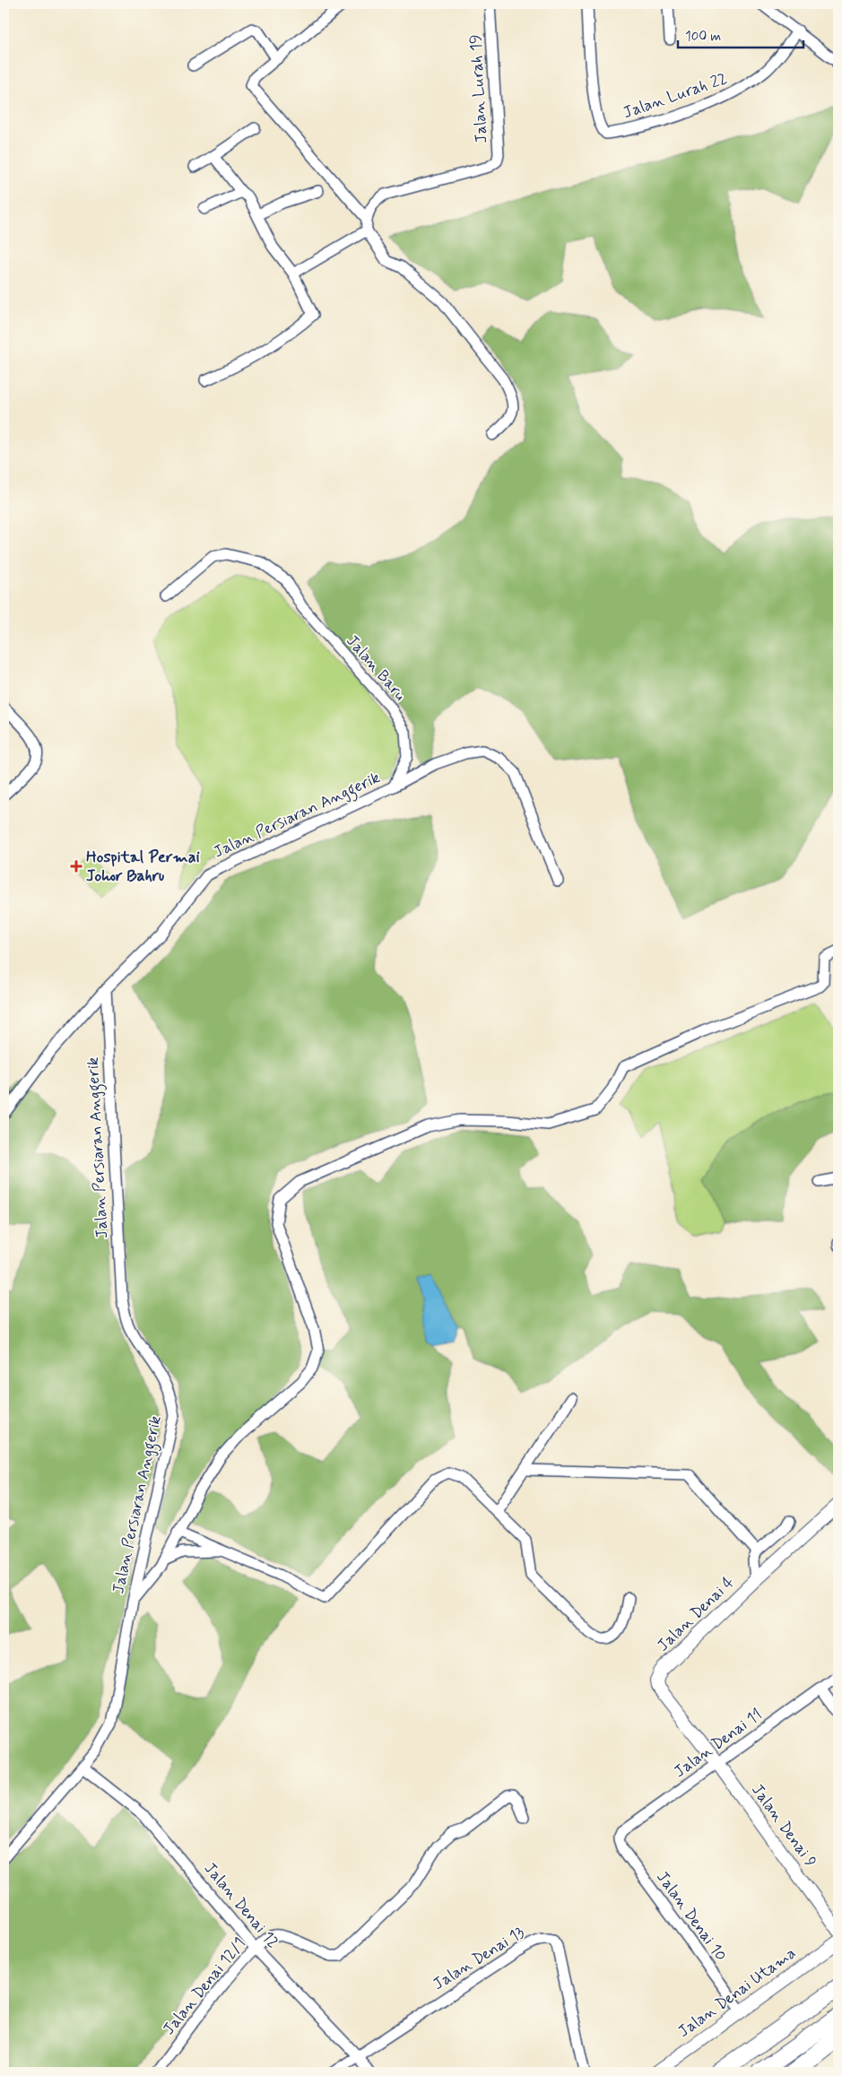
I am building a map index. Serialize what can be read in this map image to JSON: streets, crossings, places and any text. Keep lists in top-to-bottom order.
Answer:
{
  "streets": {
    "street": [
      "Jalan Lurah 19",
      "Jalan Lurah 22",
      "Jalan Baru",
      "Jalan Persiaran Anggerik",
      "Jalan Denai 4",
      "Jalan Denai 11",
      "Jalan Denai 9",
      "Jalan Denai 12",
      "Jalan Denai 10",
      "Jalan Denai 13",
      "Jalan Denai 12/1",
      "Jalan Denai Utama"
    ]
  },
  "crossings": [
    ["Jalan Baru", "Jalan Persiaran Anggerik"],
    ["Jalan Persiaran Anggerik", "Jalan Denai 12"],
    ["Jalan Denai 4", "Jalan Denai 11"],
    ["Jalan Denai 4", "Jalan Denai 9"],
    ["Jalan Denai 11", "Jalan Denai 9"],
    ["Jalan Denai 11", "Jalan Denai 10"],
    ["Jalan Denai 12", "Jalan Denai 13"],
    ["Jalan Denai 12", "Jalan Denai 12/1"],
    ["Jalan Denai 10", "Jalan Denai Utama"]
  ],
  "places": {
    "health": ["Hospital Permai Johor Bahru"]
  },
  "scale_bar": "100 m"
}
